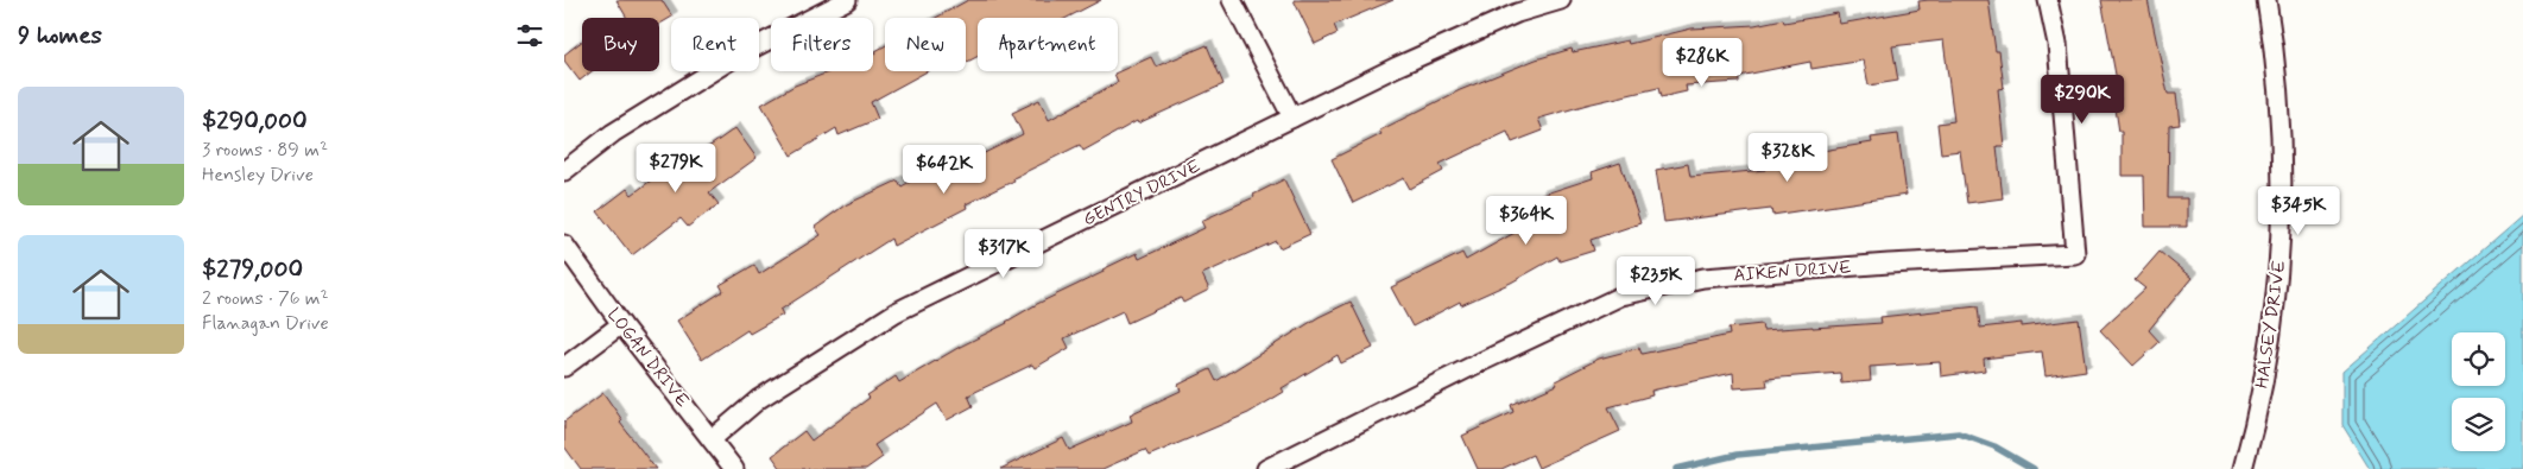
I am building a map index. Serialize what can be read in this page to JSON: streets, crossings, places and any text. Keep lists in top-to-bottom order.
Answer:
{
  "streets": {
    "street": [
      "GENTRY DRIVE",
      "AIKEN DRIVE",
      "HALSEY DRIVE",
      "LOGAN DRIVE"
    ]
  },
  "crossings": [
    ["GENTRY DRIVE", "LOGAN DRIVE"]
  ],
  "page": {
    "heading": "9 homes",
    "chip": [
      "Buy",
      "Rent",
      "Filters",
      "New",
      "Apartment"
    ],
    "price": [
      "$286K",
      "$290K",
      "$328K",
      "$279K",
      "$642K",
      "$345K",
      "$364K",
      "$317K",
      "$235K"
    ],
    "list": [
      {
        "name": "$290,000",
        "note": "3 rooms · 89 m² · Hensley Drive"
      },
      {
        "name": "$279,000",
        "note": "2 rooms · 76 m² · Flanagan Drive"
      }
    ]
  }
}
